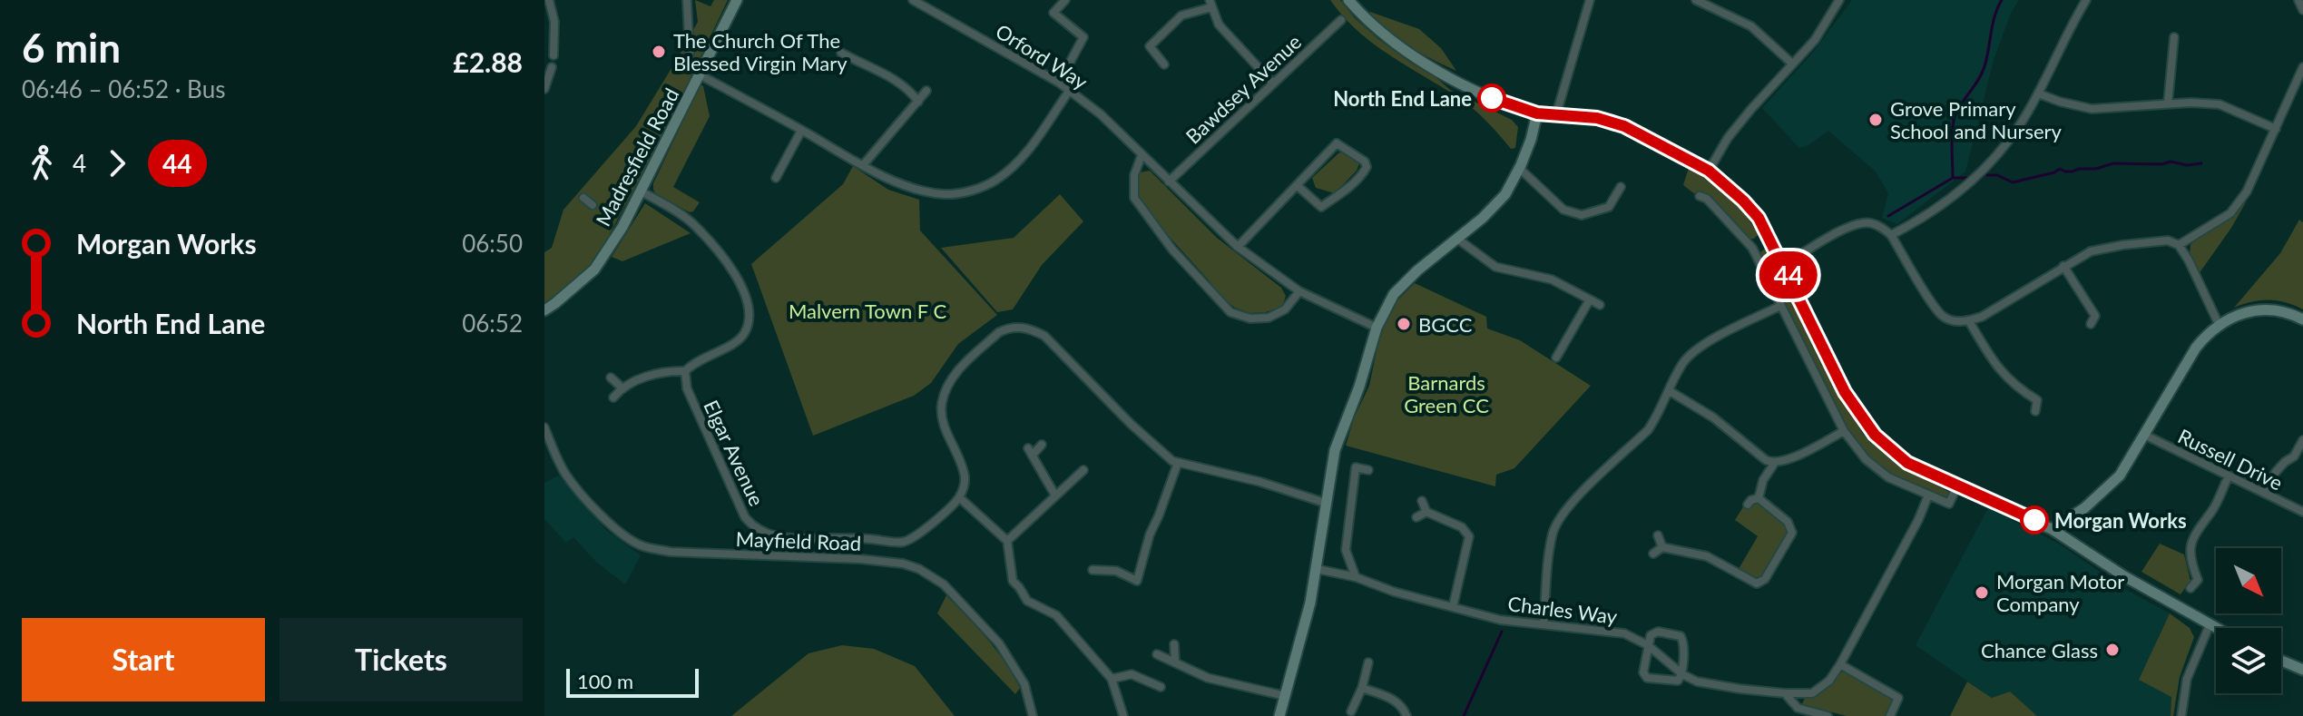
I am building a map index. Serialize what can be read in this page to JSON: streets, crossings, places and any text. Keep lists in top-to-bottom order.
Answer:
{
  "streets": {
    "street": [
      "Orford Way",
      "Bawdsey Avenue",
      "Madresfield Road",
      "Elgar Avenue",
      "Russell Drive",
      "Mayfield Road",
      "Charles Way"
    ]
  },
  "crossings": [
    ["Orford Way", "Bawdsey Avenue"]
  ],
  "parks": ["Malvern Town F C", "Barnards Green CC"],
  "places": [
    "The Church Of The Blessed Virgin Mary",
    "North End Lane",
    "Grove Primary School and Nursery",
    "BGCC",
    "Morgan Works",
    "Morgan Motor Company",
    "Chance Glass"
  ],
  "lines": ["bus line 44"],
  "scale_bar": "100 m",
  "north": "bottom right",
  "page": {
    "heading": ["6 min", "06:46 – 06:52 · Bus", "£2.88"],
    "on_map": "44",
    "legs": ["4", "44"],
    "list": [
      {
        "name": "Morgan Works",
        "value": "06:50"
      },
      {
        "name": "North End Lane",
        "value": "06:52"
      }
    ],
    "buttons": ["Start", "Tickets"],
    "scale": "100 m"
  }
}
